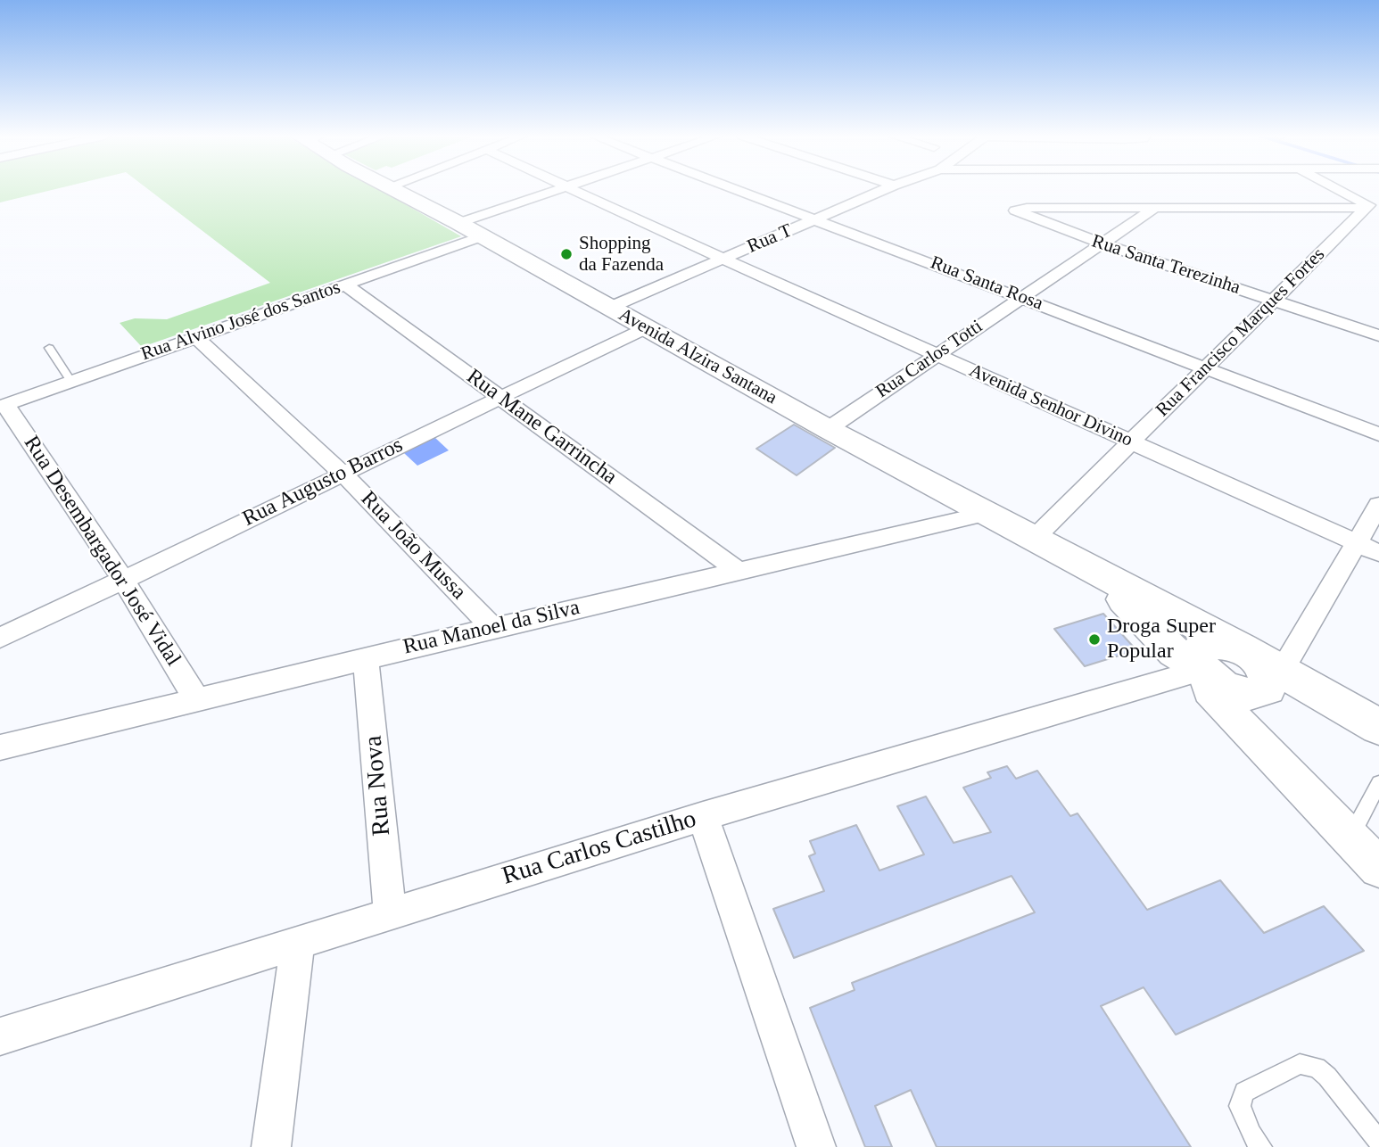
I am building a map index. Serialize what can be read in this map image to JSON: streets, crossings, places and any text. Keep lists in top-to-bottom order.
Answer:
{
  "streets": {
    "main road": ["Avenida Alzira Santana"],
    "street": [
      "Rua T",
      "Rua Santa Terezinha",
      "Rua Santa Rosa",
      "Rua Alvino José dos Santos",
      "Rua Francisco Marques Fortes",
      "Rua Carlos Totti",
      "Avenida Senhor Divino",
      "Rua Mane Garrincha",
      "Rua Augusto Barros",
      "Rua João Mussa",
      "Rua Desembargador José Vidal",
      "Rua Manoel da Silva",
      "Rua Nova",
      "Rua Carlos Castilho"
    ]
  },
  "crossings": [
    ["Rua T", "Rua Santa Rosa"],
    ["Rua T", "Avenida Alzira Santana"],
    ["Rua T", "Avenida Senhor Divino"],
    ["Rua Santa Terezinha", "Rua Francisco Marques Fortes"],
    ["Rua Santa Terezinha", "Rua Carlos Totti"],
    ["Rua Santa Rosa", "Rua Francisco Marques Fortes"],
    ["Rua Santa Rosa", "Rua Carlos Totti"],
    ["Rua Alvino José dos Santos", "Avenida Alzira Santana"],
    ["Rua Alvino José dos Santos", "Rua Mane Garrincha"],
    ["Rua Alvino José dos Santos", "Rua João Mussa"],
    ["Rua Alvino José dos Santos", "Rua Desembargador José Vidal"],
    ["Rua Francisco Marques Fortes", "Avenida Alzira Santana"],
    ["Rua Francisco Marques Fortes", "Avenida Senhor Divino"],
    ["Avenida Alzira Santana", "Rua Carlos Totti"],
    ["Avenida Alzira Santana", "Rua Augusto Barros"],
    ["Avenida Alzira Santana", "Rua Manoel da Silva"],
    ["Avenida Alzira Santana", "Rua Carlos Castilho"],
    ["Rua Carlos Totti", "Avenida Senhor Divino"],
    ["Rua Mane Garrincha", "Rua Augusto Barros"],
    ["Rua Mane Garrincha", "Rua Manoel da Silva"],
    ["Rua Augusto Barros", "Rua João Mussa"],
    ["Rua Augusto Barros", "Rua Desembargador José Vidal"],
    ["Rua João Mussa", "Rua Manoel da Silva"],
    ["Rua Desembargador José Vidal", "Rua Manoel da Silva"],
    ["Rua Manoel da Silva", "Rua Nova"],
    ["Rua Nova", "Rua Carlos Castilho"]
  ],
  "places": ["Shopping da Fazenda", "Droga Super Popular"]
}
